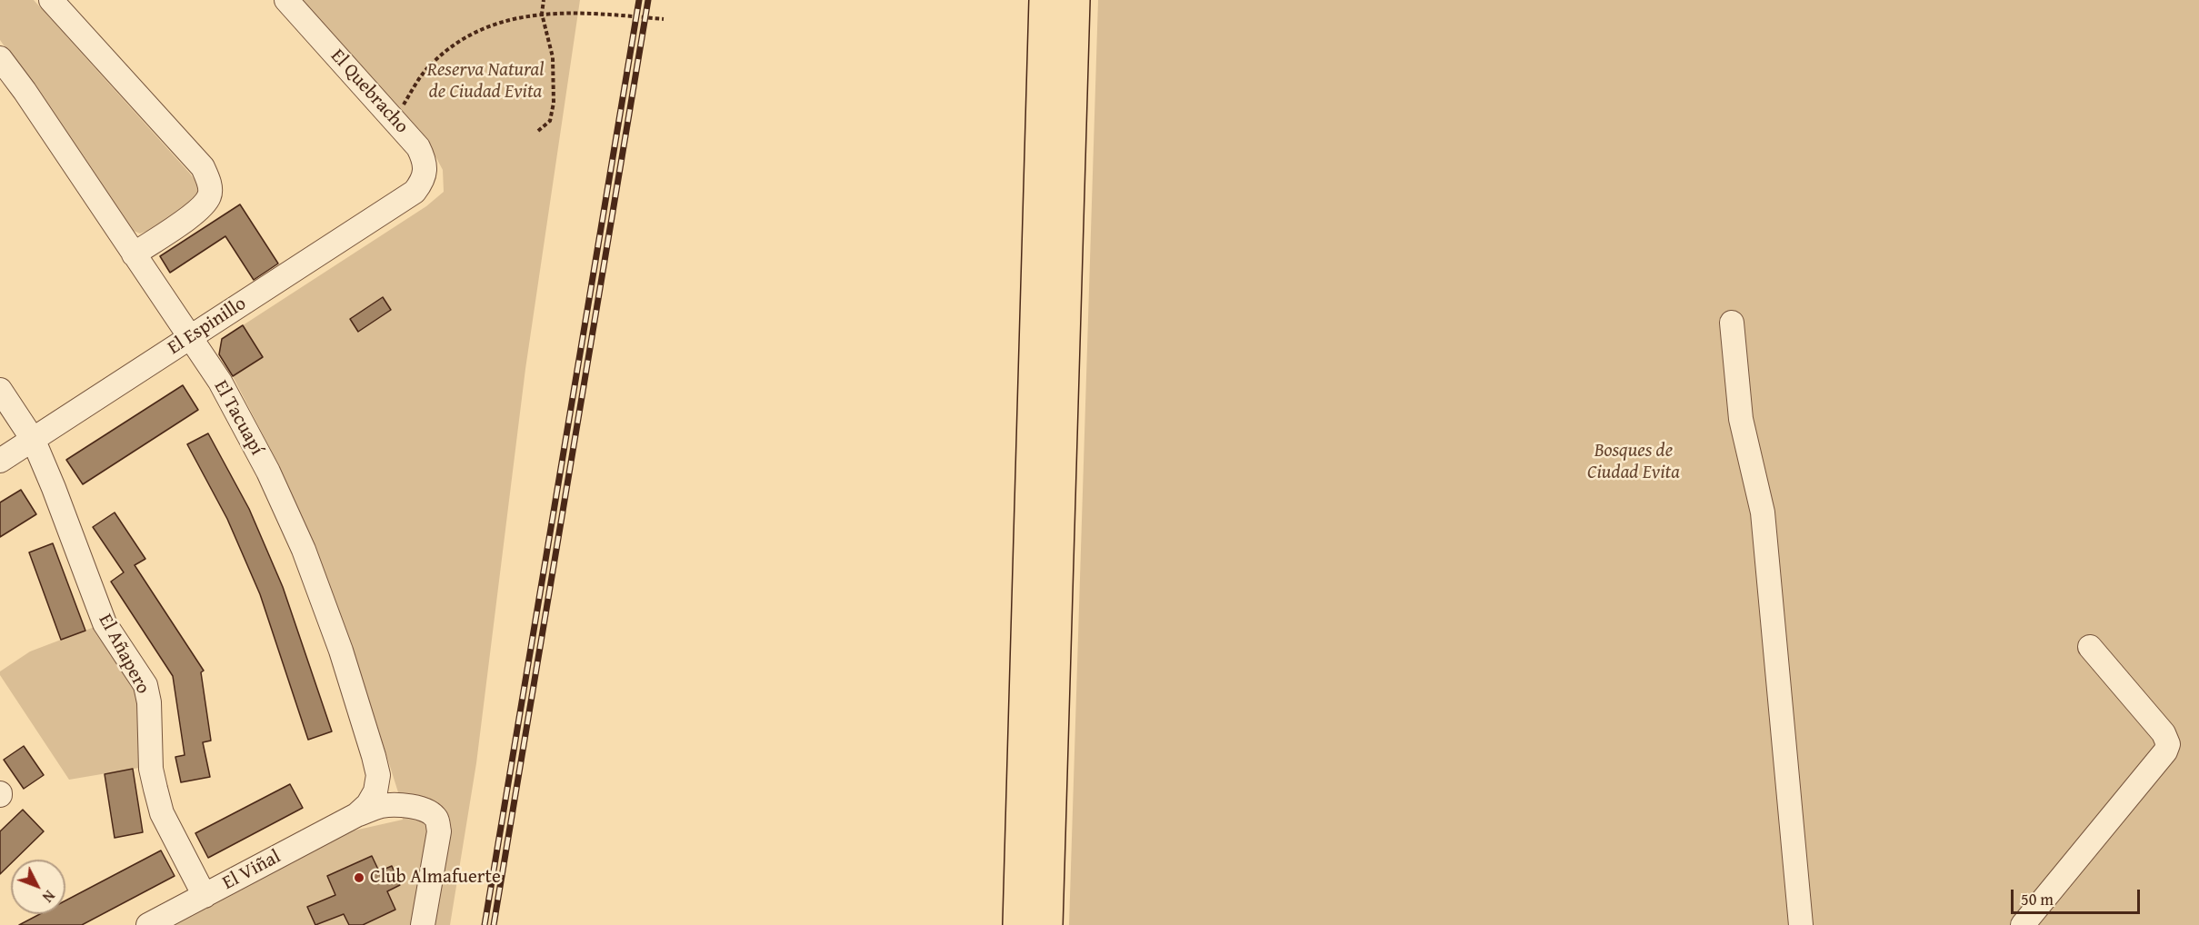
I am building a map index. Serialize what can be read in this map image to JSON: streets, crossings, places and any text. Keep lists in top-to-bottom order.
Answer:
{
  "streets": {
    "street": [
      "El Quebracho",
      "El Espinillo",
      "El Tacuapí",
      "El Añapero",
      "El Viñal"
    ]
  },
  "crossings": [
    ["El Quebracho", "El Espinillo"],
    ["El Espinillo", "El Tacuapí"],
    ["El Espinillo", "El Añapero"],
    ["El Tacuapí", "El Viñal"],
    ["El Añapero", "El Viñal"]
  ],
  "parks": ["Reserva Natural de Ciudad Evita", "Bosques de Ciudad Evita"],
  "places": ["Club Almafuerte"],
  "scale_bar": "50 m",
  "north": "bottom right"
}
